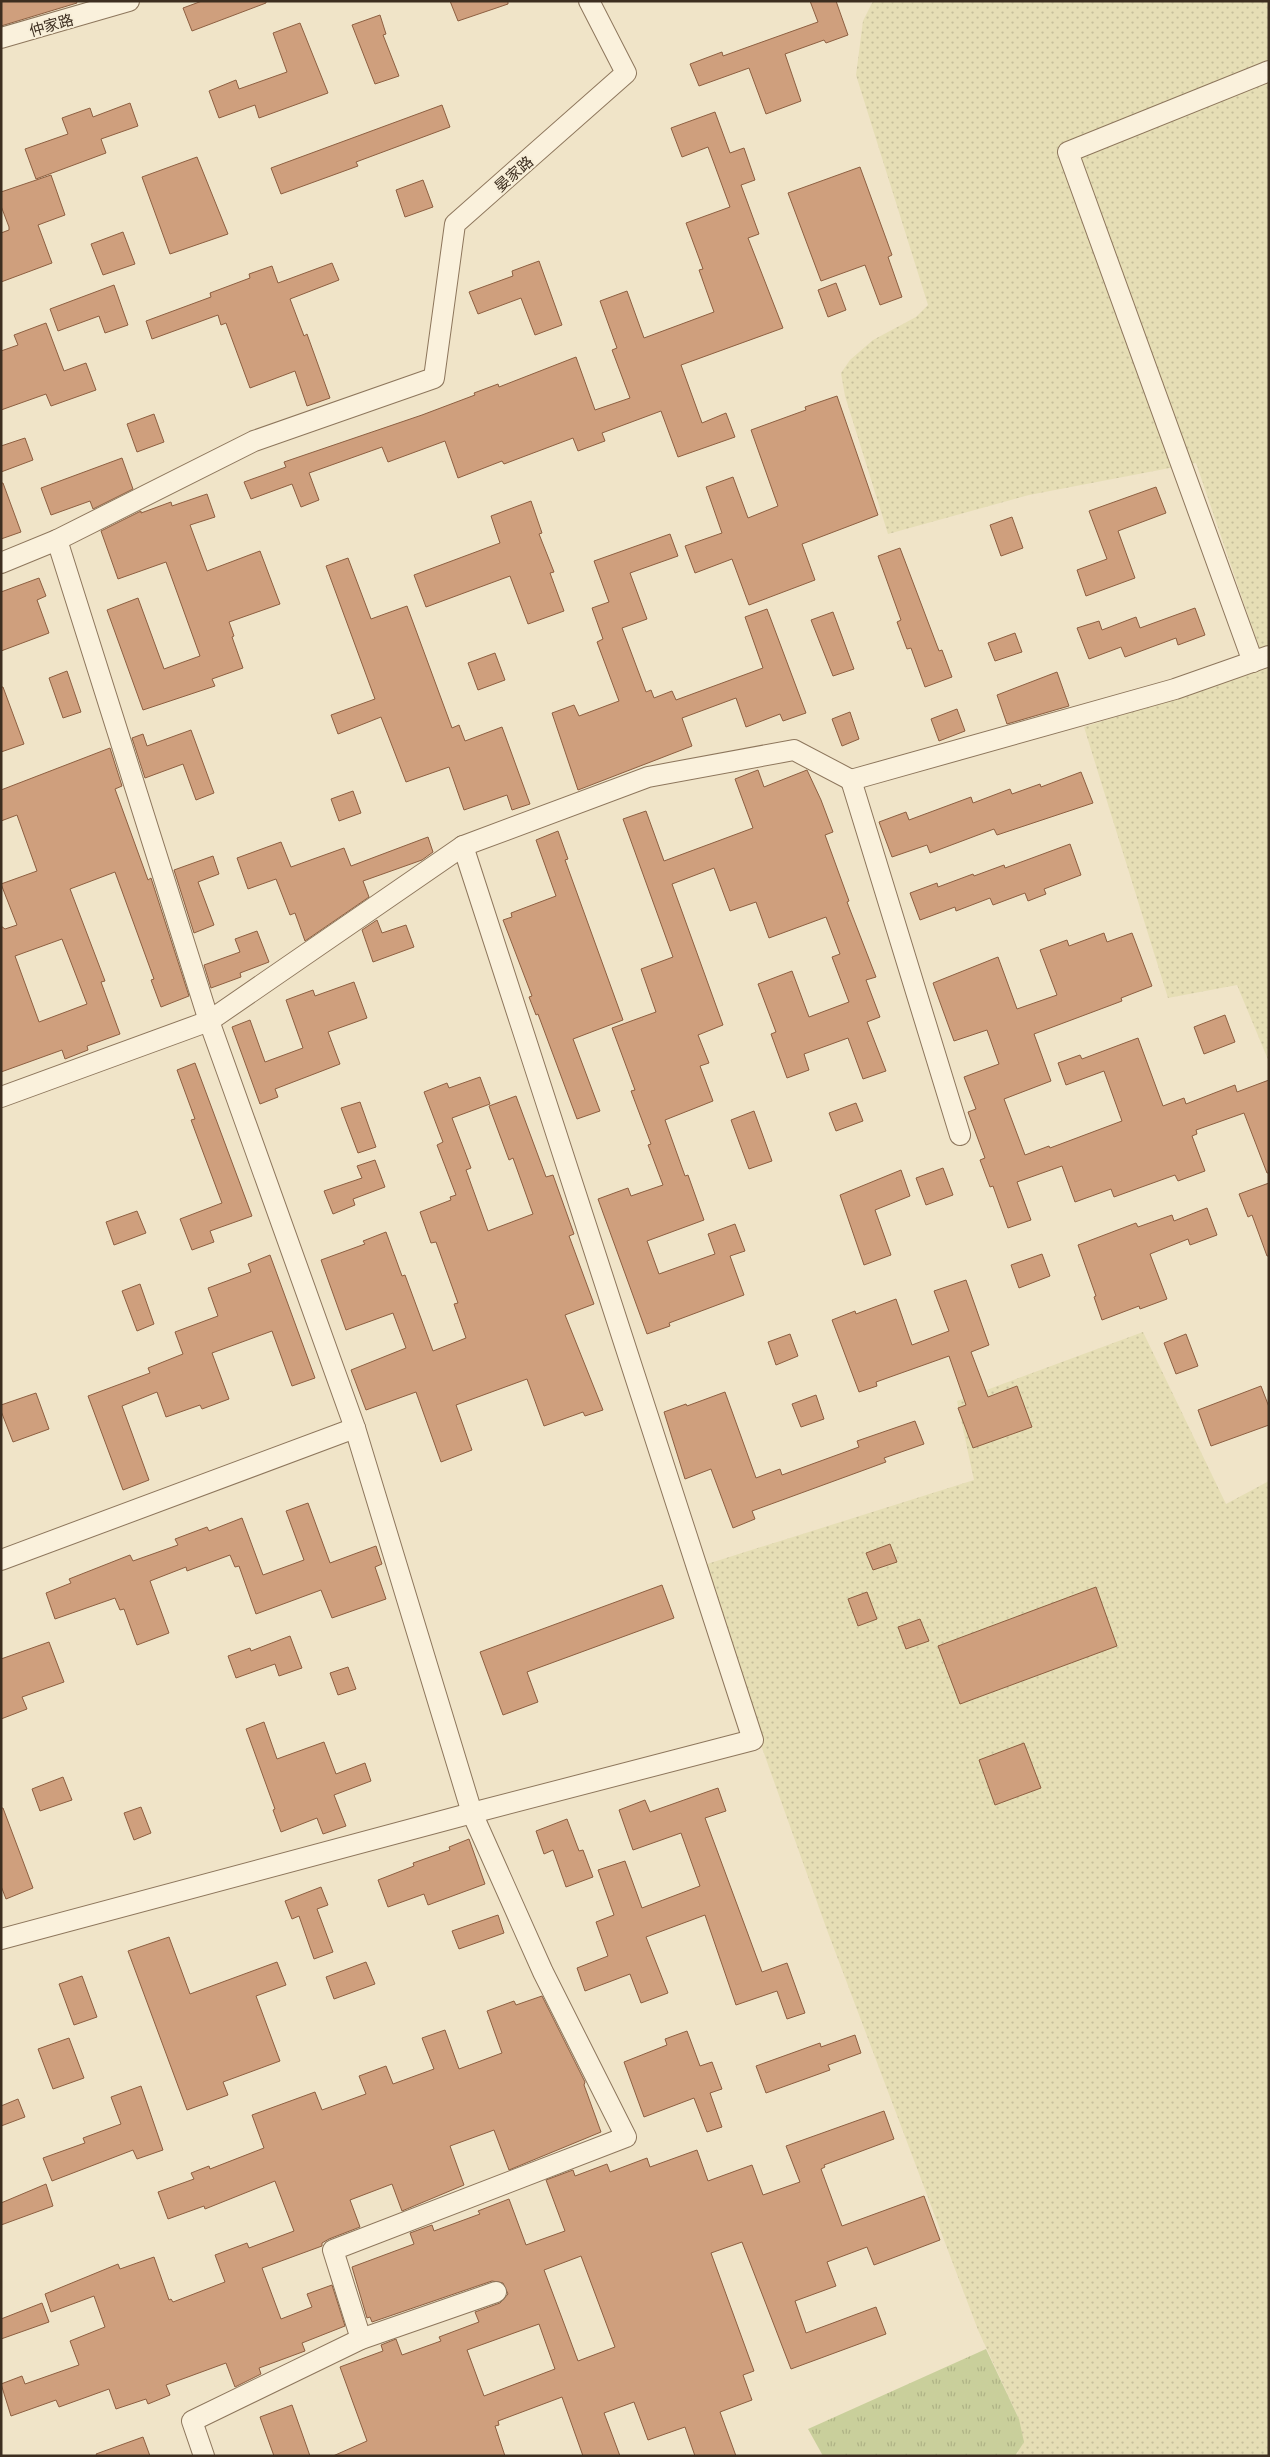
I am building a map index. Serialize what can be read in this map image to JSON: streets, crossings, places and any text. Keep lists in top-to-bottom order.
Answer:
{
  "streets": {
    "street": ["仲家路", "晏家路"]
  }
}
